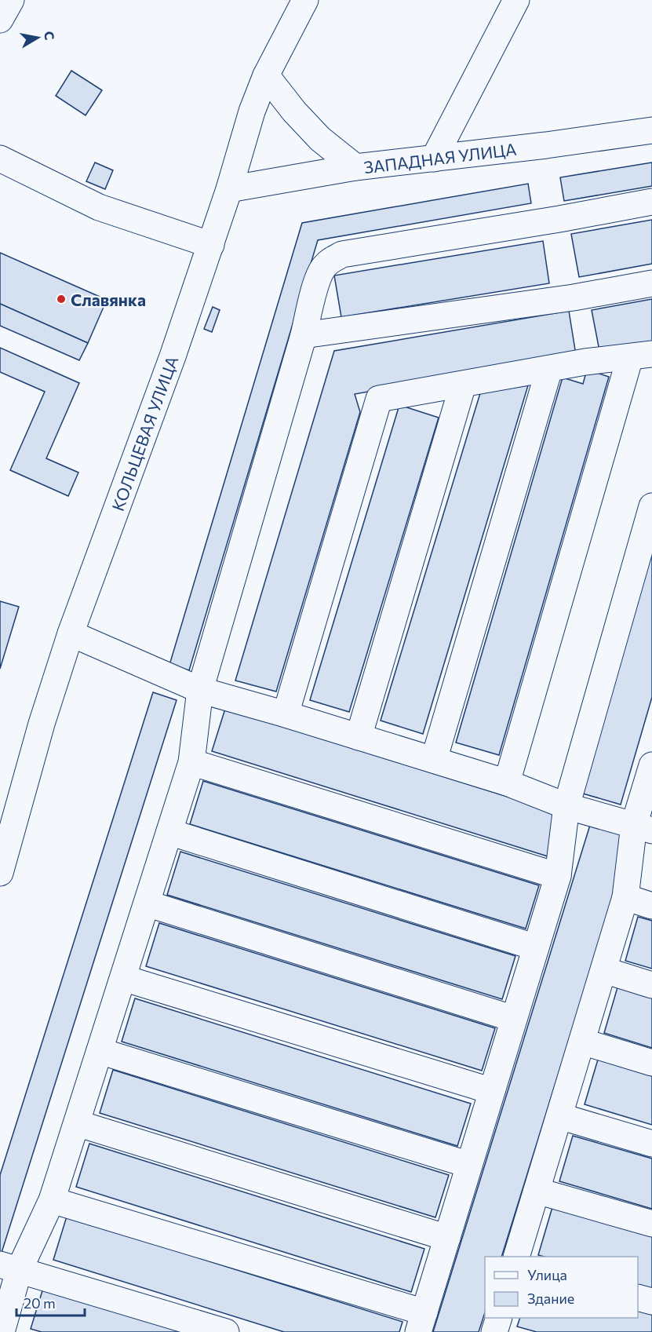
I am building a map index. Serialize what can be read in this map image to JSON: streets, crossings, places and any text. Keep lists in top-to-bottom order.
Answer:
{
  "streets": {
    "street": ["ЗАПАДНАЯ УЛИЦА", "КОЛЬЦЕВАЯ УЛИЦА"]
  },
  "crossings": [
    ["ЗАПАДНАЯ УЛИЦА", "КОЛЬЦЕВАЯ УЛИЦА"]
  ],
  "places": ["Славянка"],
  "legend": ["Улица", "Здание"],
  "scale_bar": "20 m",
  "north": "right"
}
